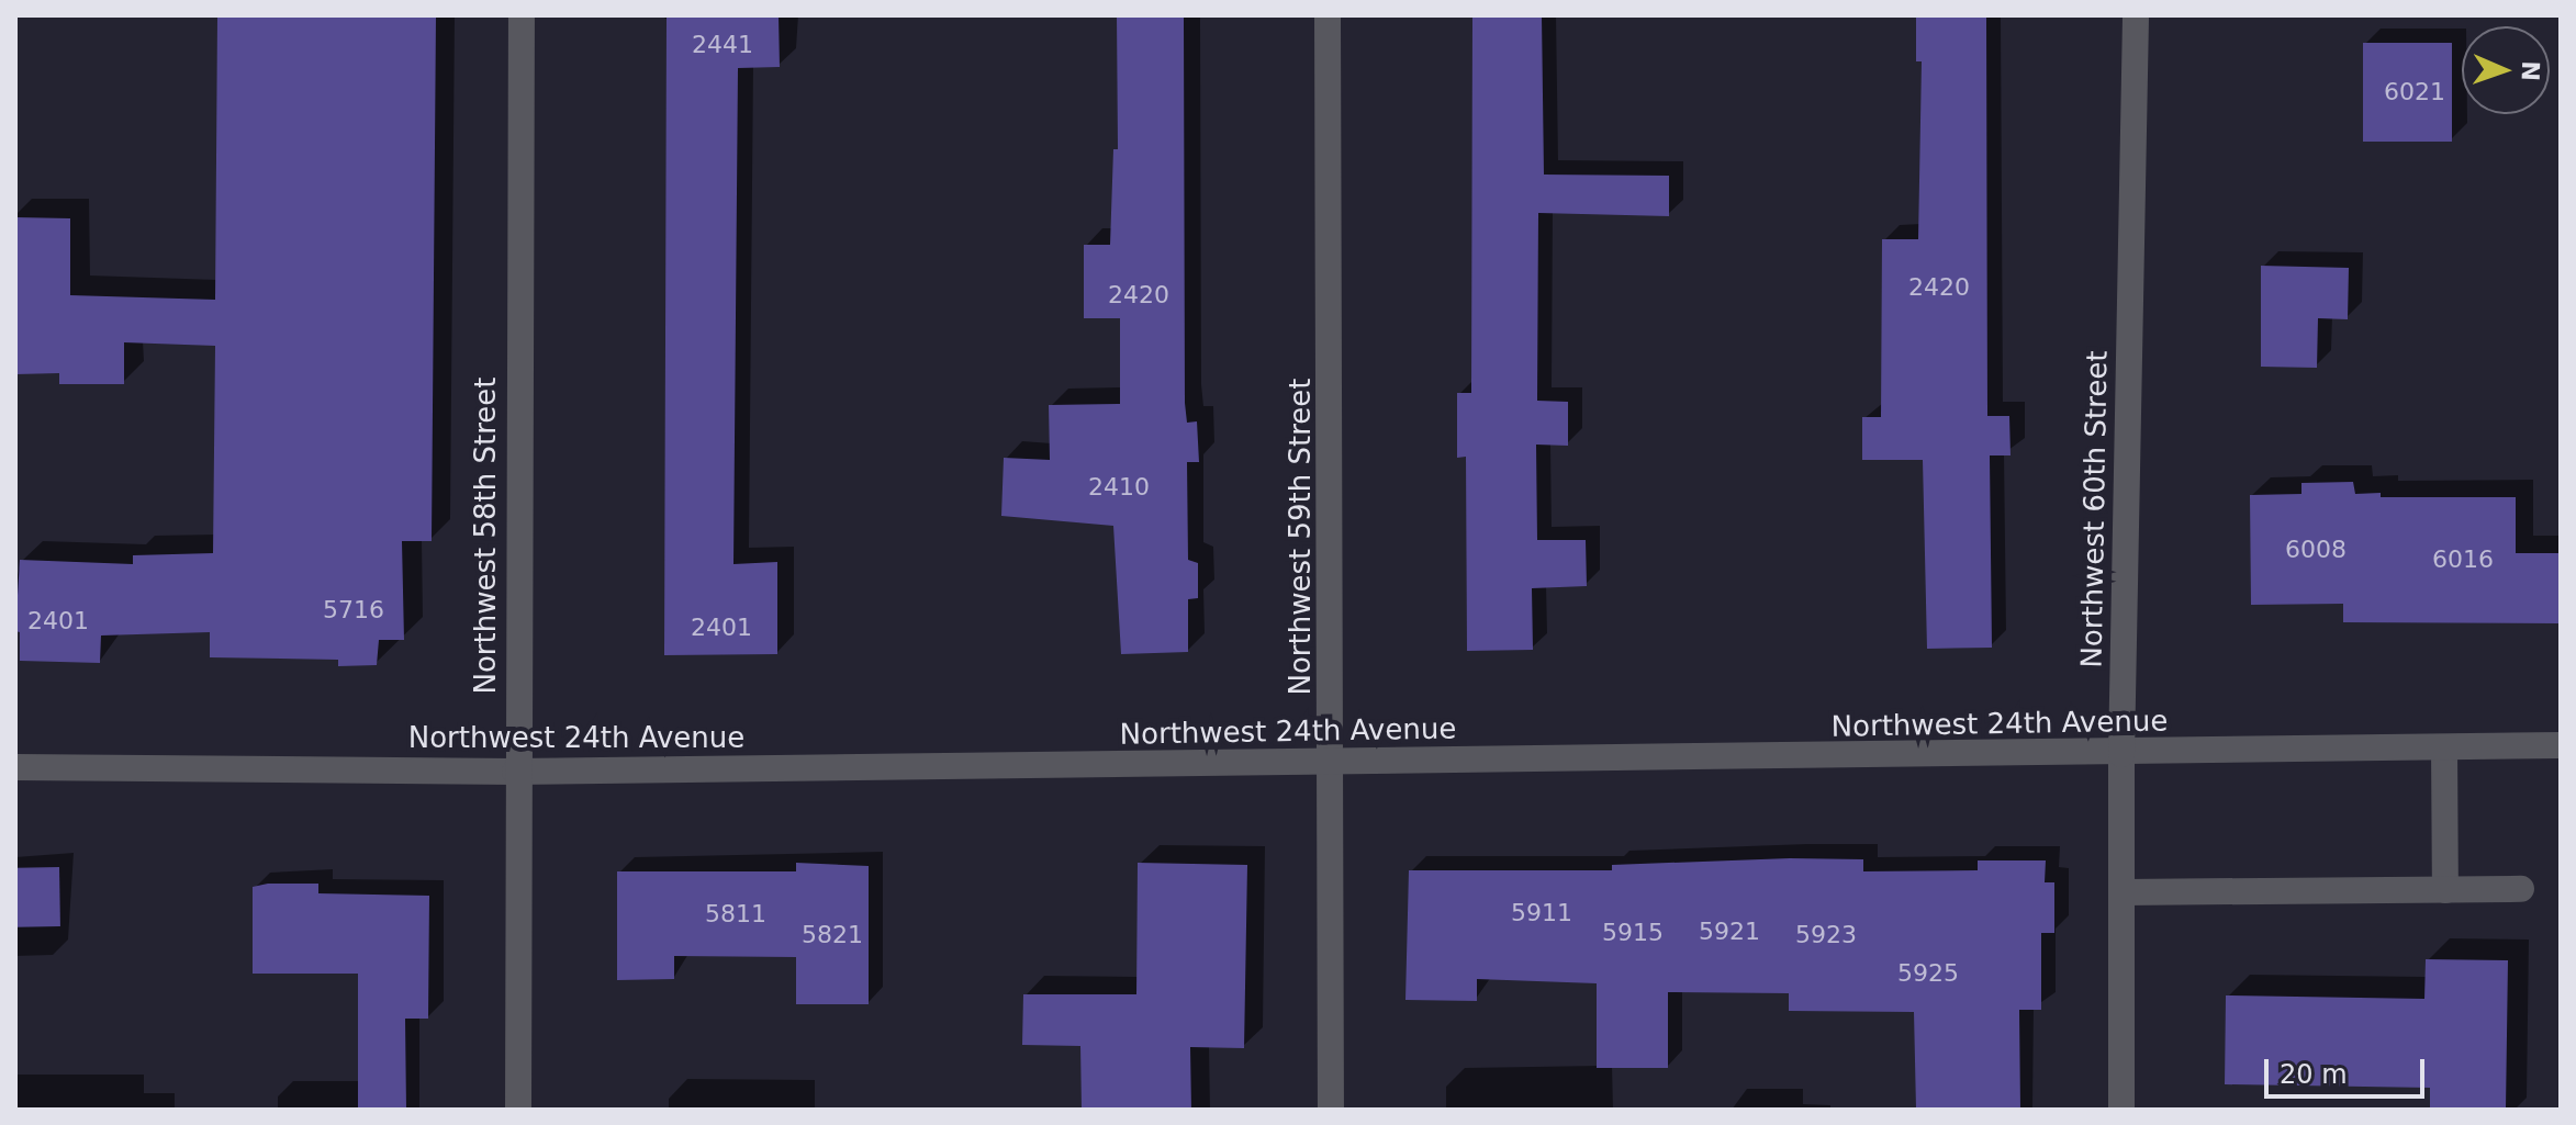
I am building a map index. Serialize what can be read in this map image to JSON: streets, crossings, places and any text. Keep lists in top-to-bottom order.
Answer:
{
  "streets": {
    "street": [
      "Northwest 60th Street",
      "Northwest 58th Street",
      "Northwest 59th Street",
      "Northwest 24th Avenue"
    ]
  },
  "crossings": [
    ["Northwest 60th Street", "Northwest 24th Avenue"],
    ["Northwest 58th Street", "Northwest 24th Avenue"],
    ["Northwest 59th Street", "Northwest 24th Avenue"]
  ],
  "house_numbers": [
    "2441",
    "6021",
    "2420",
    "2420",
    "2410",
    "6008",
    "6016",
    "5716",
    "2401",
    "2401",
    "5911",
    "5811",
    "5921",
    "5915",
    "5821",
    "5923",
    "5925"
  ],
  "scale_bar": "20 m",
  "north": "right"
}
